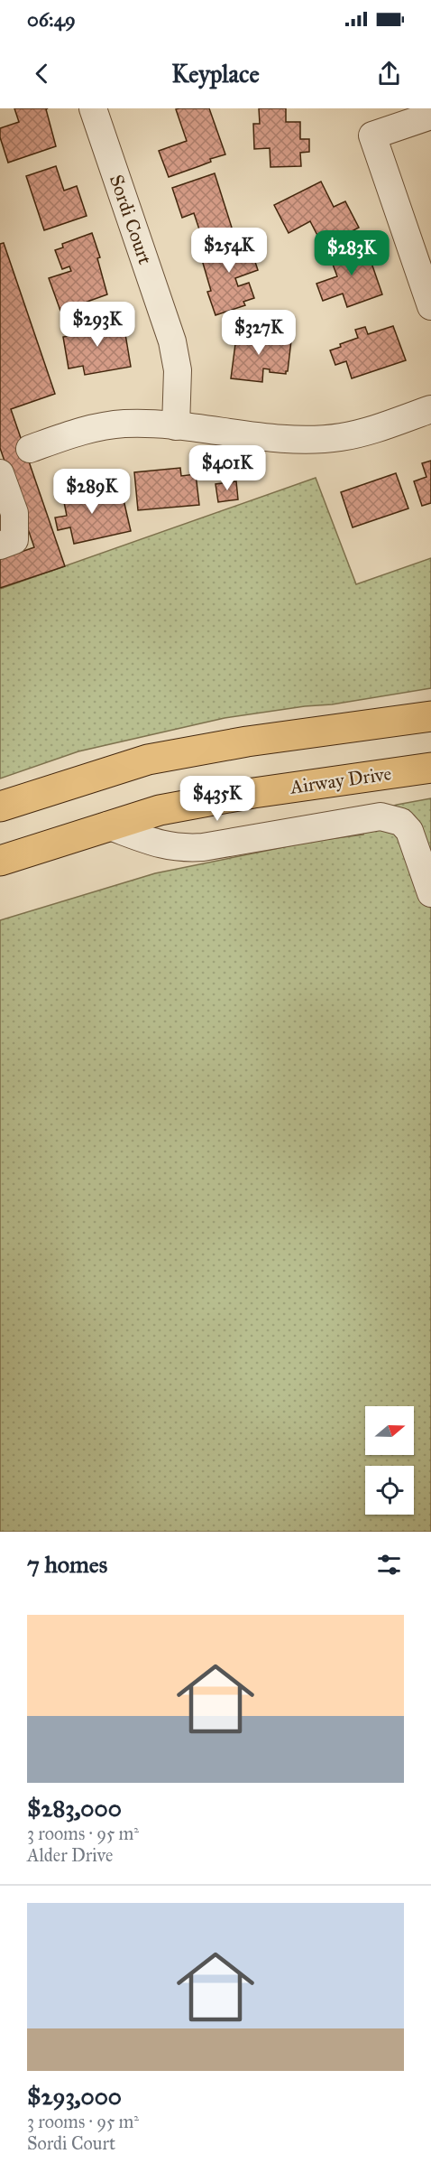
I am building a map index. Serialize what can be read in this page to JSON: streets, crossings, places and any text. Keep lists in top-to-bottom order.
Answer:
{
  "streets": {
    "main road": ["Airway Drive"],
    "street": ["Sordi Court"]
  },
  "north": "right",
  "page": {
    "status": "06:49",
    "header": "Keyplace",
    "price": [
      "$254K",
      "$283K",
      "$293K",
      "$327K",
      "$401K",
      "$289K",
      "$435K"
    ],
    "heading": "7 homes",
    "list": [
      {
        "name": "$283,000",
        "note": "3 rooms · 95 m² · Alder Drive"
      },
      {
        "name": "$293,000",
        "note": "3 rooms · 95 m² · Sordi Court"
      }
    ]
  }
}
